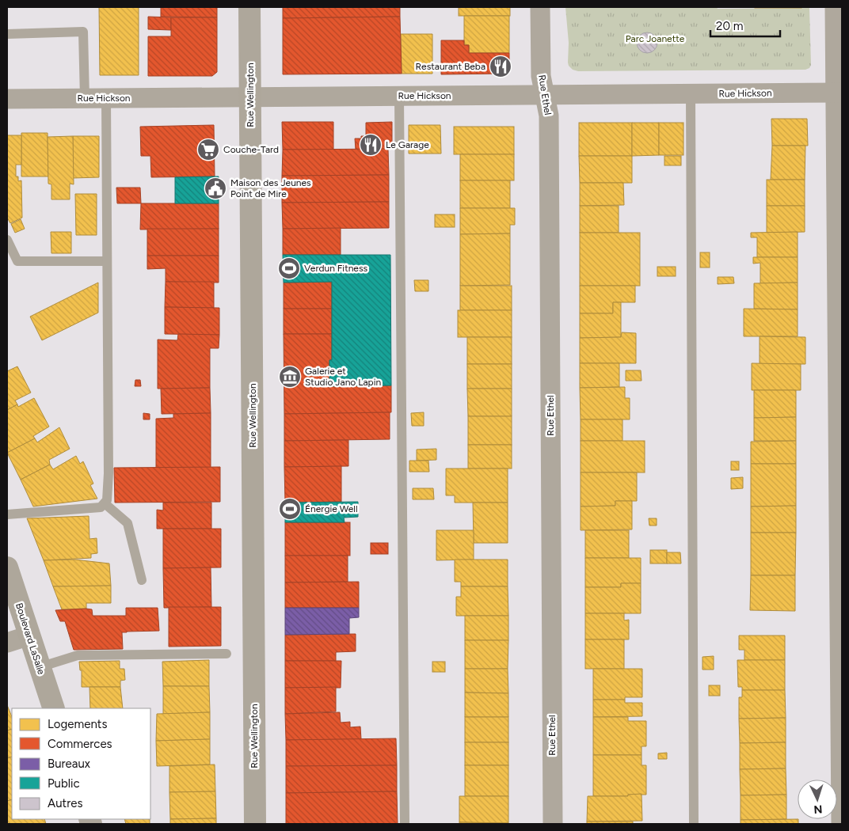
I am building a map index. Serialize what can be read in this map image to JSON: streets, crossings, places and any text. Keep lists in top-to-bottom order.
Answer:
{
  "streets": {
    "main road": ["Rue Wellington", "Boulevard LaSalle"],
    "street": ["Rue Hickson", "Rue Ethel"]
  },
  "crossings": [
    ["Rue Hickson", "Rue Wellington"],
    ["Rue Hickson", "Rue Ethel"]
  ],
  "parks": ["Parc Joanette"],
  "places": {
    "restaurant": ["Restaurant Beba", "Le Garage"],
    "supermarket": ["Couche-Tard"],
    "public building": ["Maison des Jeunes Point de Mire"],
    "sports": ["Verdun Fitness", "Énergie Well"],
    "museum": ["Galerie et Studio Jano Lapin"]
  },
  "legend": [
    "Logements",
    "Commerces",
    "Bureaux",
    "Public",
    "Autres"
  ],
  "scale_bar": "20 m",
  "north": "bottom"
}
